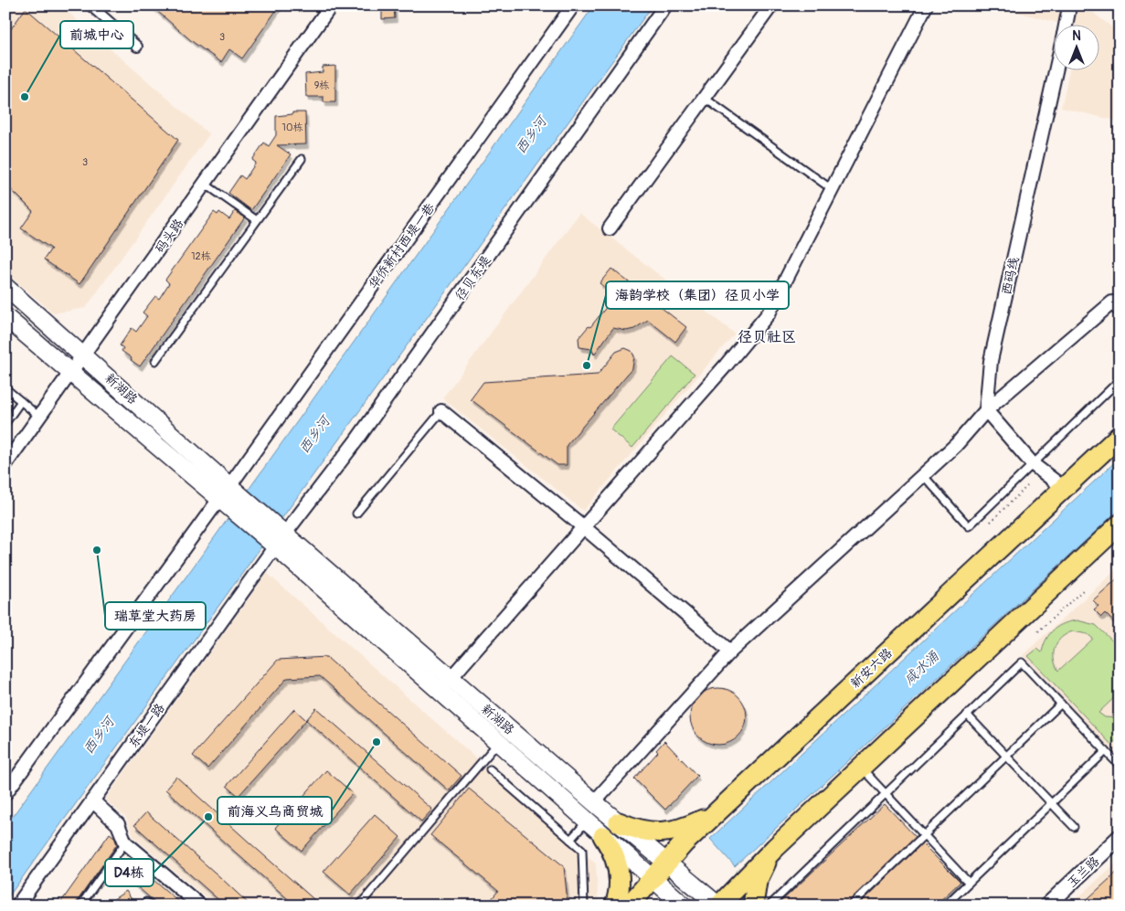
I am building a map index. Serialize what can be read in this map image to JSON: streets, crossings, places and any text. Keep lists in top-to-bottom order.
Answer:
{
  "streets": {
    "main road": ["新湖路", "新安六路"],
    "street": [
      "码头路",
      "华侨新村西堤一巷",
      "西码线",
      "径贝东堤",
      "东堤一路",
      "玉兰路"
    ]
  },
  "crossings": [
    ["码头路", "新湖路"],
    ["华侨新村西堤一巷", "新湖路"],
    ["径贝东堤", "新湖路"],
    ["径贝东堤", "东堤一路"],
    ["新湖路", "新安六路"],
    ["新湖路", "东堤一路"]
  ],
  "districts": ["径贝社区"],
  "water": ["西乡河", "咸水涌"],
  "places": [
    "前城中心",
    "海韵学校（集团）径贝小学",
    "瑞草堂大药房",
    "前海义乌商贸城",
    "D4栋"
  ],
  "house_numbers": [
    "3",
    "9栋",
    "10栋",
    "3",
    "12栋"
  ],
  "north": "top"
}
